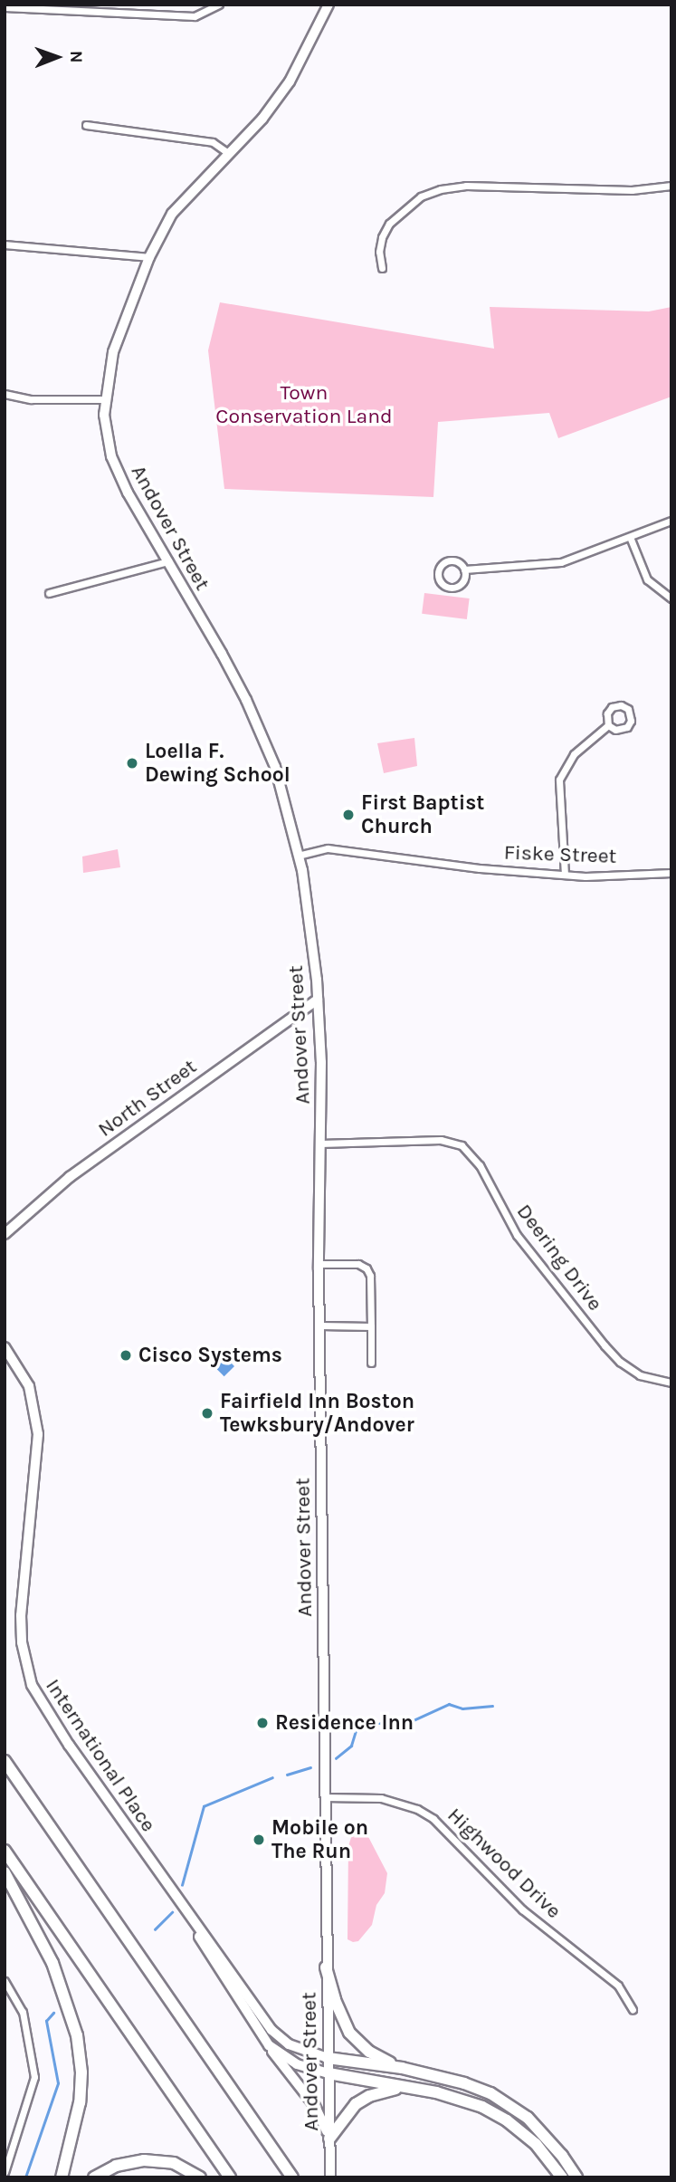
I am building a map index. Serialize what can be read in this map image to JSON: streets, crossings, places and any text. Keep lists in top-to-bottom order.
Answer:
{
  "streets": {
    "main road": ["Andover Street", "North Street", "International Place"],
    "street": ["Fiske Street", "Deering Drive", "Highwood Drive"]
  },
  "crossings": [
    ["Andover Street", "Fiske Street"],
    ["Andover Street", "North Street"],
    ["Andover Street", "Deering Drive"],
    ["Andover Street", "International Place"],
    ["Andover Street", "Highwood Drive"]
  ],
  "parks": ["Town Conservation Land"],
  "places": [
    "Loella F. Dewing School",
    "First Baptist Church",
    "Cisco Systems",
    "Fairfield Inn Boston Tewksbury/Andover",
    "Residence Inn",
    "Mobile on The Run"
  ],
  "north": "right"
}
